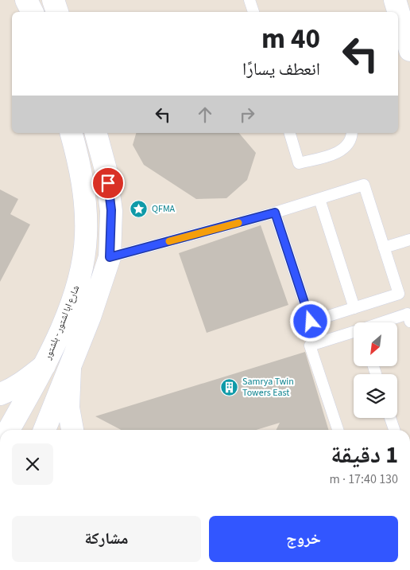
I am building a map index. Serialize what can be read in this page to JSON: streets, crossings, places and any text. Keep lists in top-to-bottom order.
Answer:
{
  "streets": {
    "street": ["شارع ابا لشتور - بلشتور"]
  },
  "places": {
    "place": ["QFMA"],
    "building": ["Samrya Twin Towers East"]
  },
  "north": "bottom left",
  "page": {
    "turn": ["40 m", "انعطف يسارًا"],
    "heading": ["1 دقيقة", "130 m · 17:40"],
    "buttons": ["خروج", "مشاركة"]
  }
}
